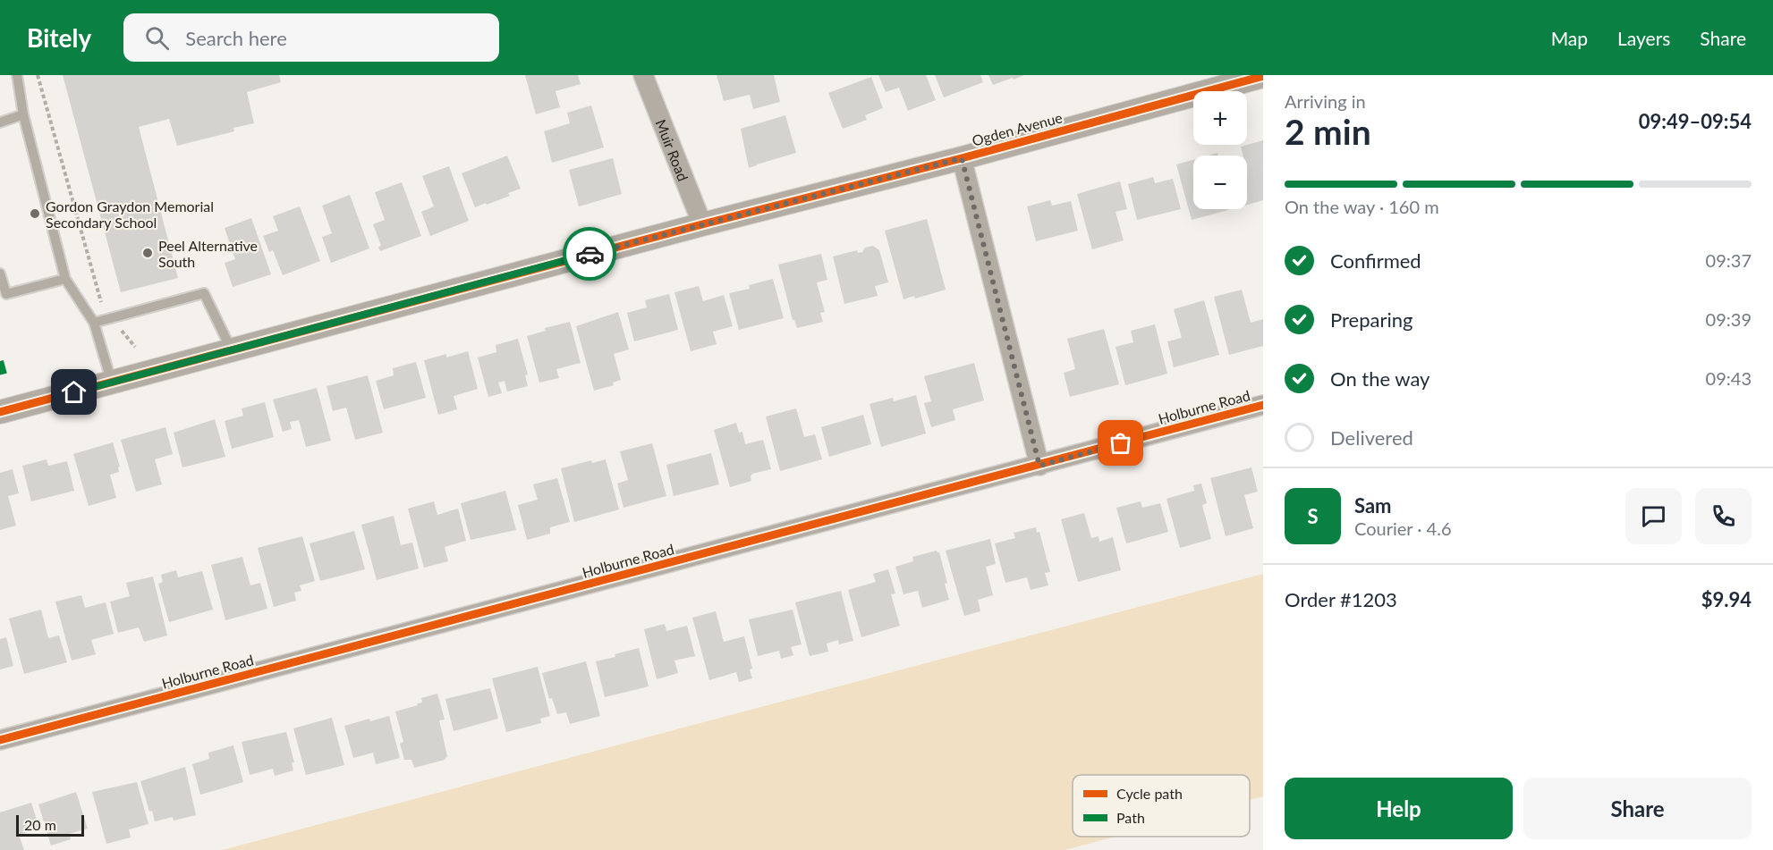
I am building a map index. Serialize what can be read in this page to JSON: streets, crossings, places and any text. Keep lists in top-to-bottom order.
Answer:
{
  "streets": {
    "street": ["Ogden Avenue", "Muir Road", "Holburne Road"]
  },
  "crossings": [
    ["Ogden Avenue", "Muir Road"]
  ],
  "places": ["Gordon Graydon Memorial Secondary School", "Peel Alternative South"],
  "legend": ["Cycle path", "Path"],
  "scale_bar": "20 m",
  "page": {
    "header": "Bitely",
    "search": "Search here",
    "nav": ["Map", "Layers", "Share"],
    "heading": ["2 min", "Arriving in", "09:49–09:54"],
    "panel": [
      "Sam",
      "Courier · 4.6",
      "Order #1203",
      "$9.94"
    ],
    "map_buttons": ["+", "−"],
    "bar": "On the way · 160 m",
    "list": [
      ["Confirmed", "09:37"],
      ["Preparing", "09:39"],
      ["On the way", "09:43"],
      "Delivered"
    ],
    "round": "S",
    "buttons": ["Help", "Share"],
    "scale": "20 m"
  }
}
